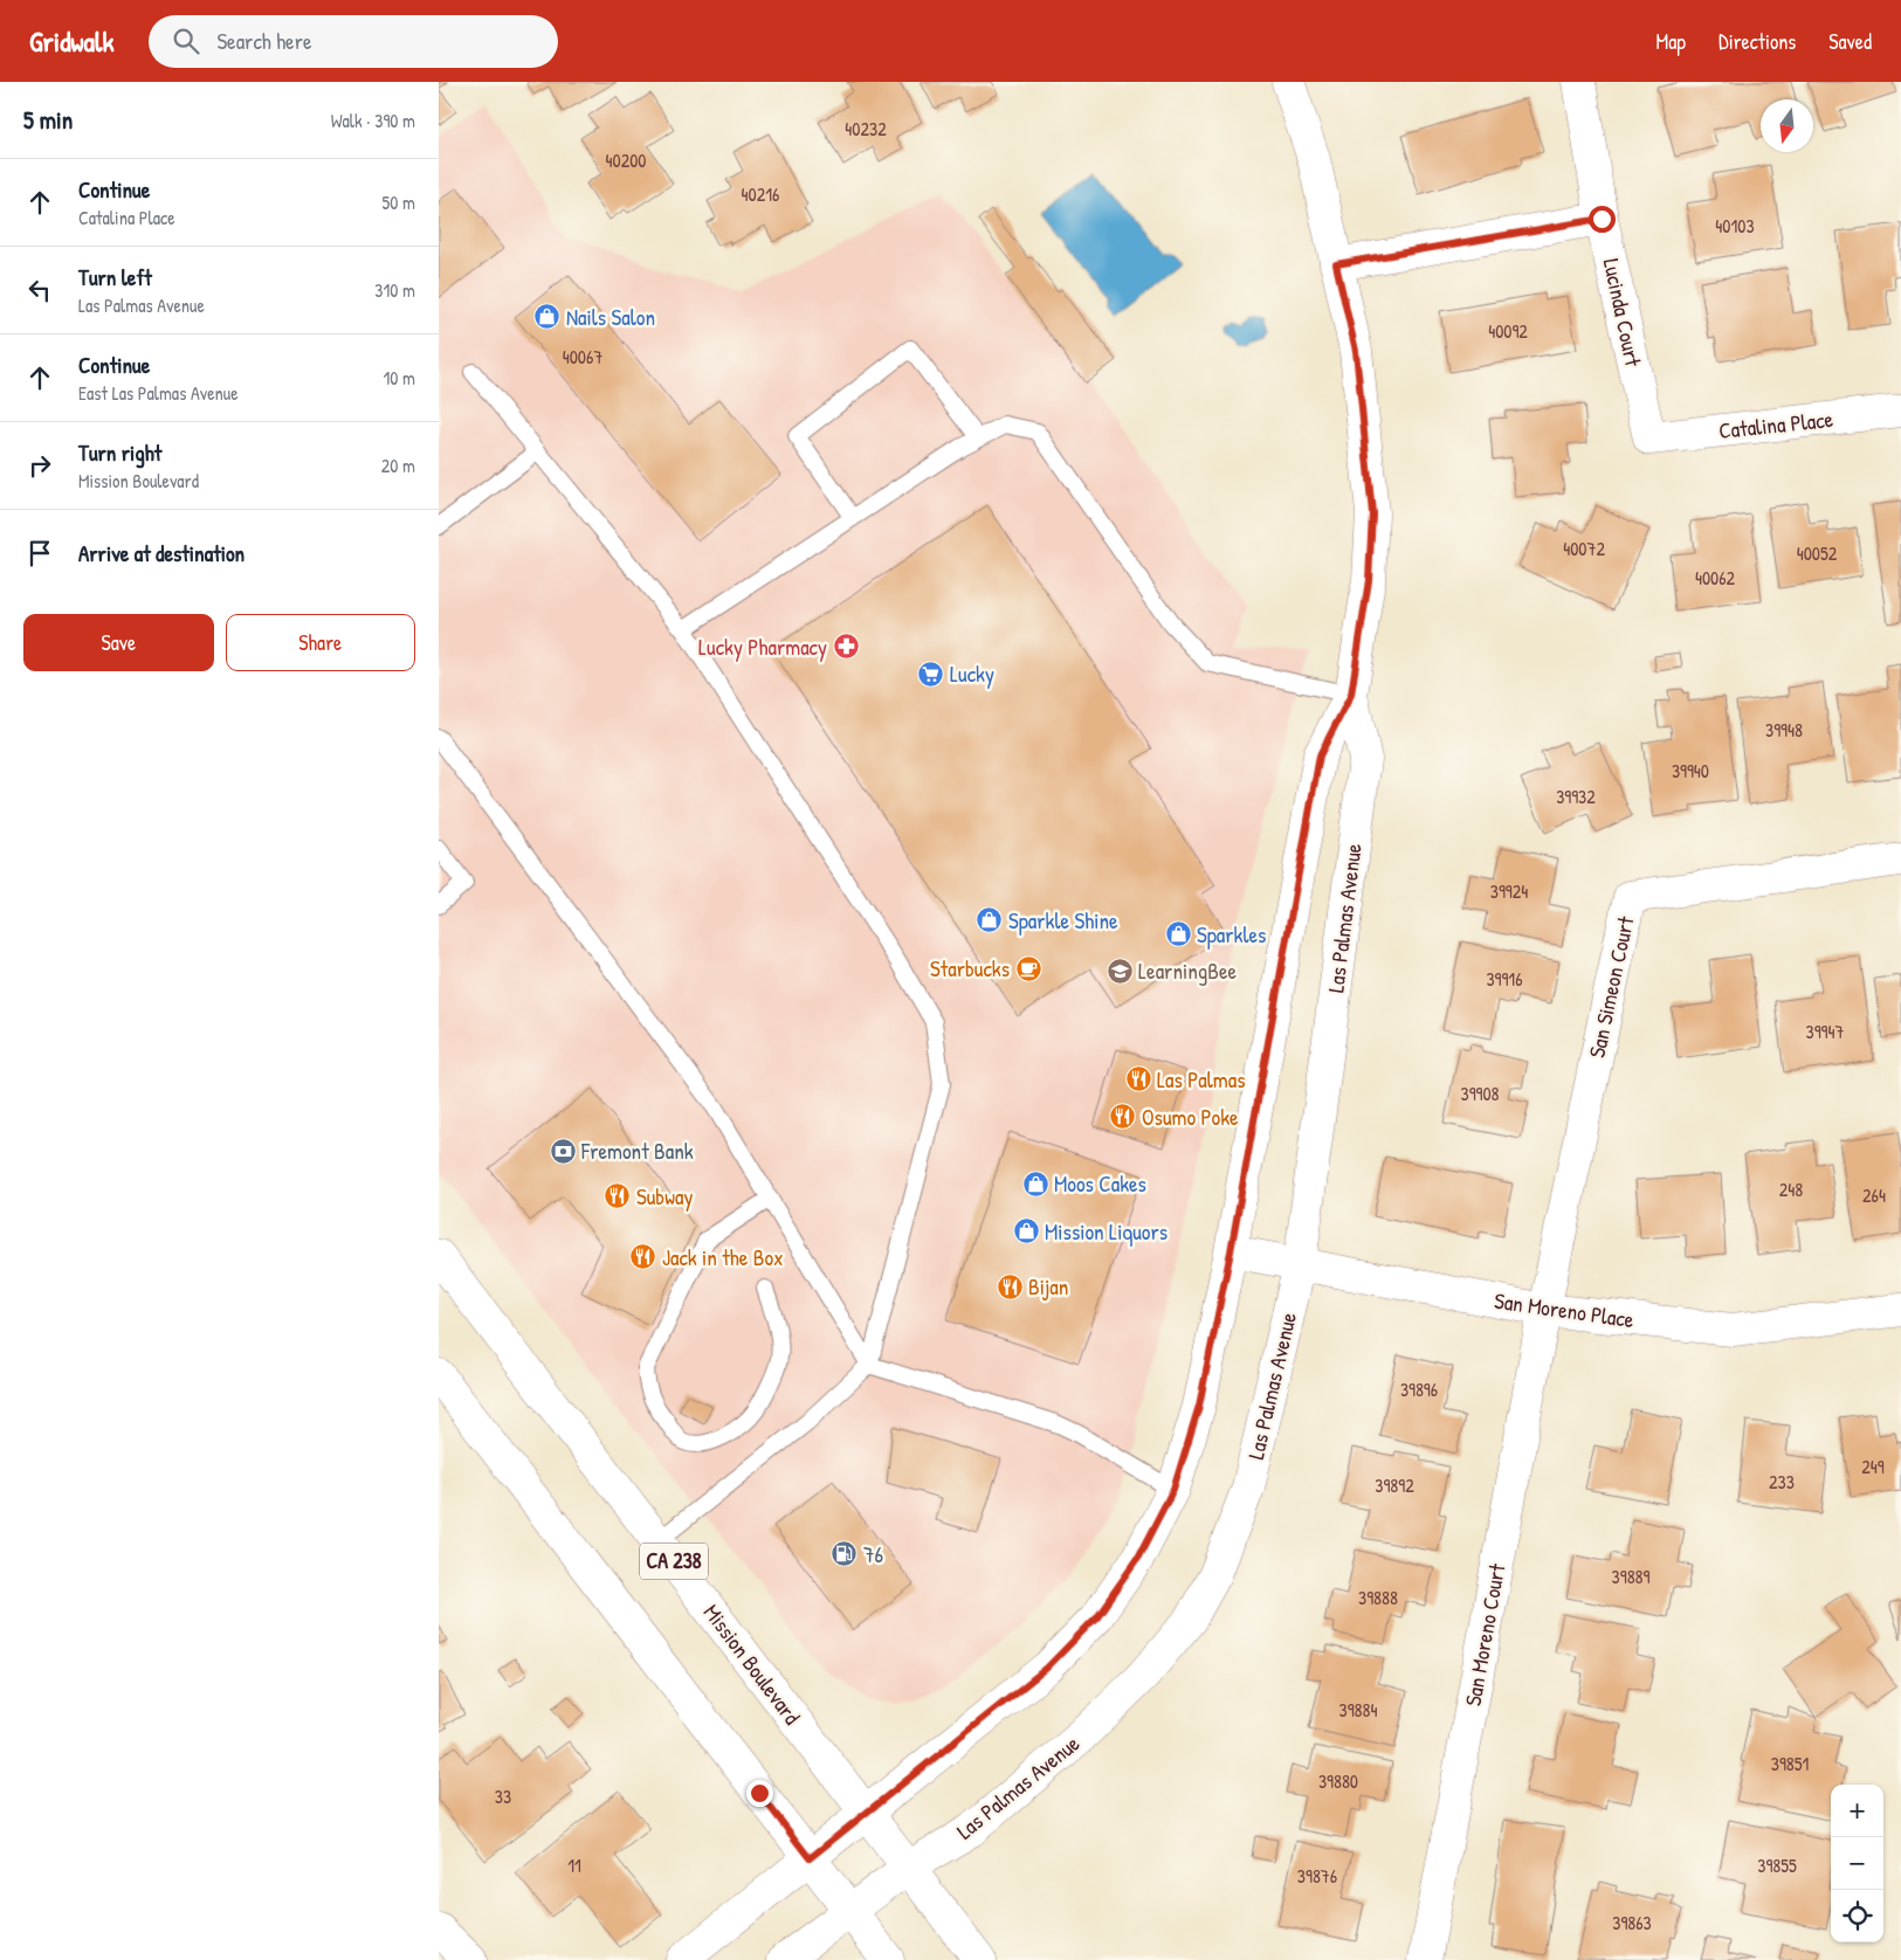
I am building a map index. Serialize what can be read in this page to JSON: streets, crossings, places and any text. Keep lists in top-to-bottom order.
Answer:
{
  "streets": {
    "street": [
      "Lucinda Court",
      "Catalina Place",
      "Las Palmas Avenue",
      "San Simeon Court",
      "San Moreno Place",
      "CA 238",
      "San Moreno Court",
      "Mission Boulevard"
    ]
  },
  "crossings": [
    ["Lucinda Court", "Catalina Place"],
    ["Las Palmas Avenue", "San Moreno Place"],
    ["Las Palmas Avenue", "Mission Boulevard"],
    ["San Simeon Court", "San Moreno Place"],
    ["San Simeon Court", "San Moreno Court"],
    ["San Moreno Place", "San Moreno Court"]
  ],
  "places": {
    "shop": [
      "Nails Salon",
      "Sparkle Shine",
      "Sparkles",
      "Moos Cakes",
      "Mission Liquors"
    ],
    "pharmacy": ["Lucky Pharmacy"],
    "supermarket": ["Lucky"],
    "cafe": ["Starbucks"],
    "school or university": ["LearningBee"],
    "restaurant": [
      "Las Palmas",
      "Osumo Poke",
      "Subway",
      "Jack in the Box",
      "Bijan"
    ],
    "bank": ["Fremont Bank"],
    "fuel station": ["76"]
  },
  "house_numbers": [
    "40232",
    "40200",
    "40216",
    "40103",
    "40092",
    "40067",
    "40072",
    "40052",
    "40062",
    "39948",
    "39940",
    "39932",
    "39924",
    "39916",
    "39947",
    "39908",
    "248",
    "264",
    "39896",
    "249",
    "233",
    "39892",
    "39889",
    "39888",
    "39884",
    "39851",
    "39880",
    "33",
    "11",
    "39855",
    "39876",
    "39863"
  ],
  "north": "bottom",
  "page": {
    "header": "Gridwalk",
    "search": "Search here",
    "nav": ["Map", "Directions", "Saved"],
    "heading": ["5 min", "Walk · 390 m"],
    "list": [
      ["Continue", "Catalina Place", "50 m"],
      ["Turn left", "Las Palmas Avenue", "310 m"],
      ["Continue", "East Las Palmas Avenue", "10 m"],
      ["Turn right", "Mission Boulevard", "20 m"],
      "Arrive at destination"
    ],
    "buttons": ["Save", "Share"],
    "map_buttons": ["+", "−"]
  }
}
